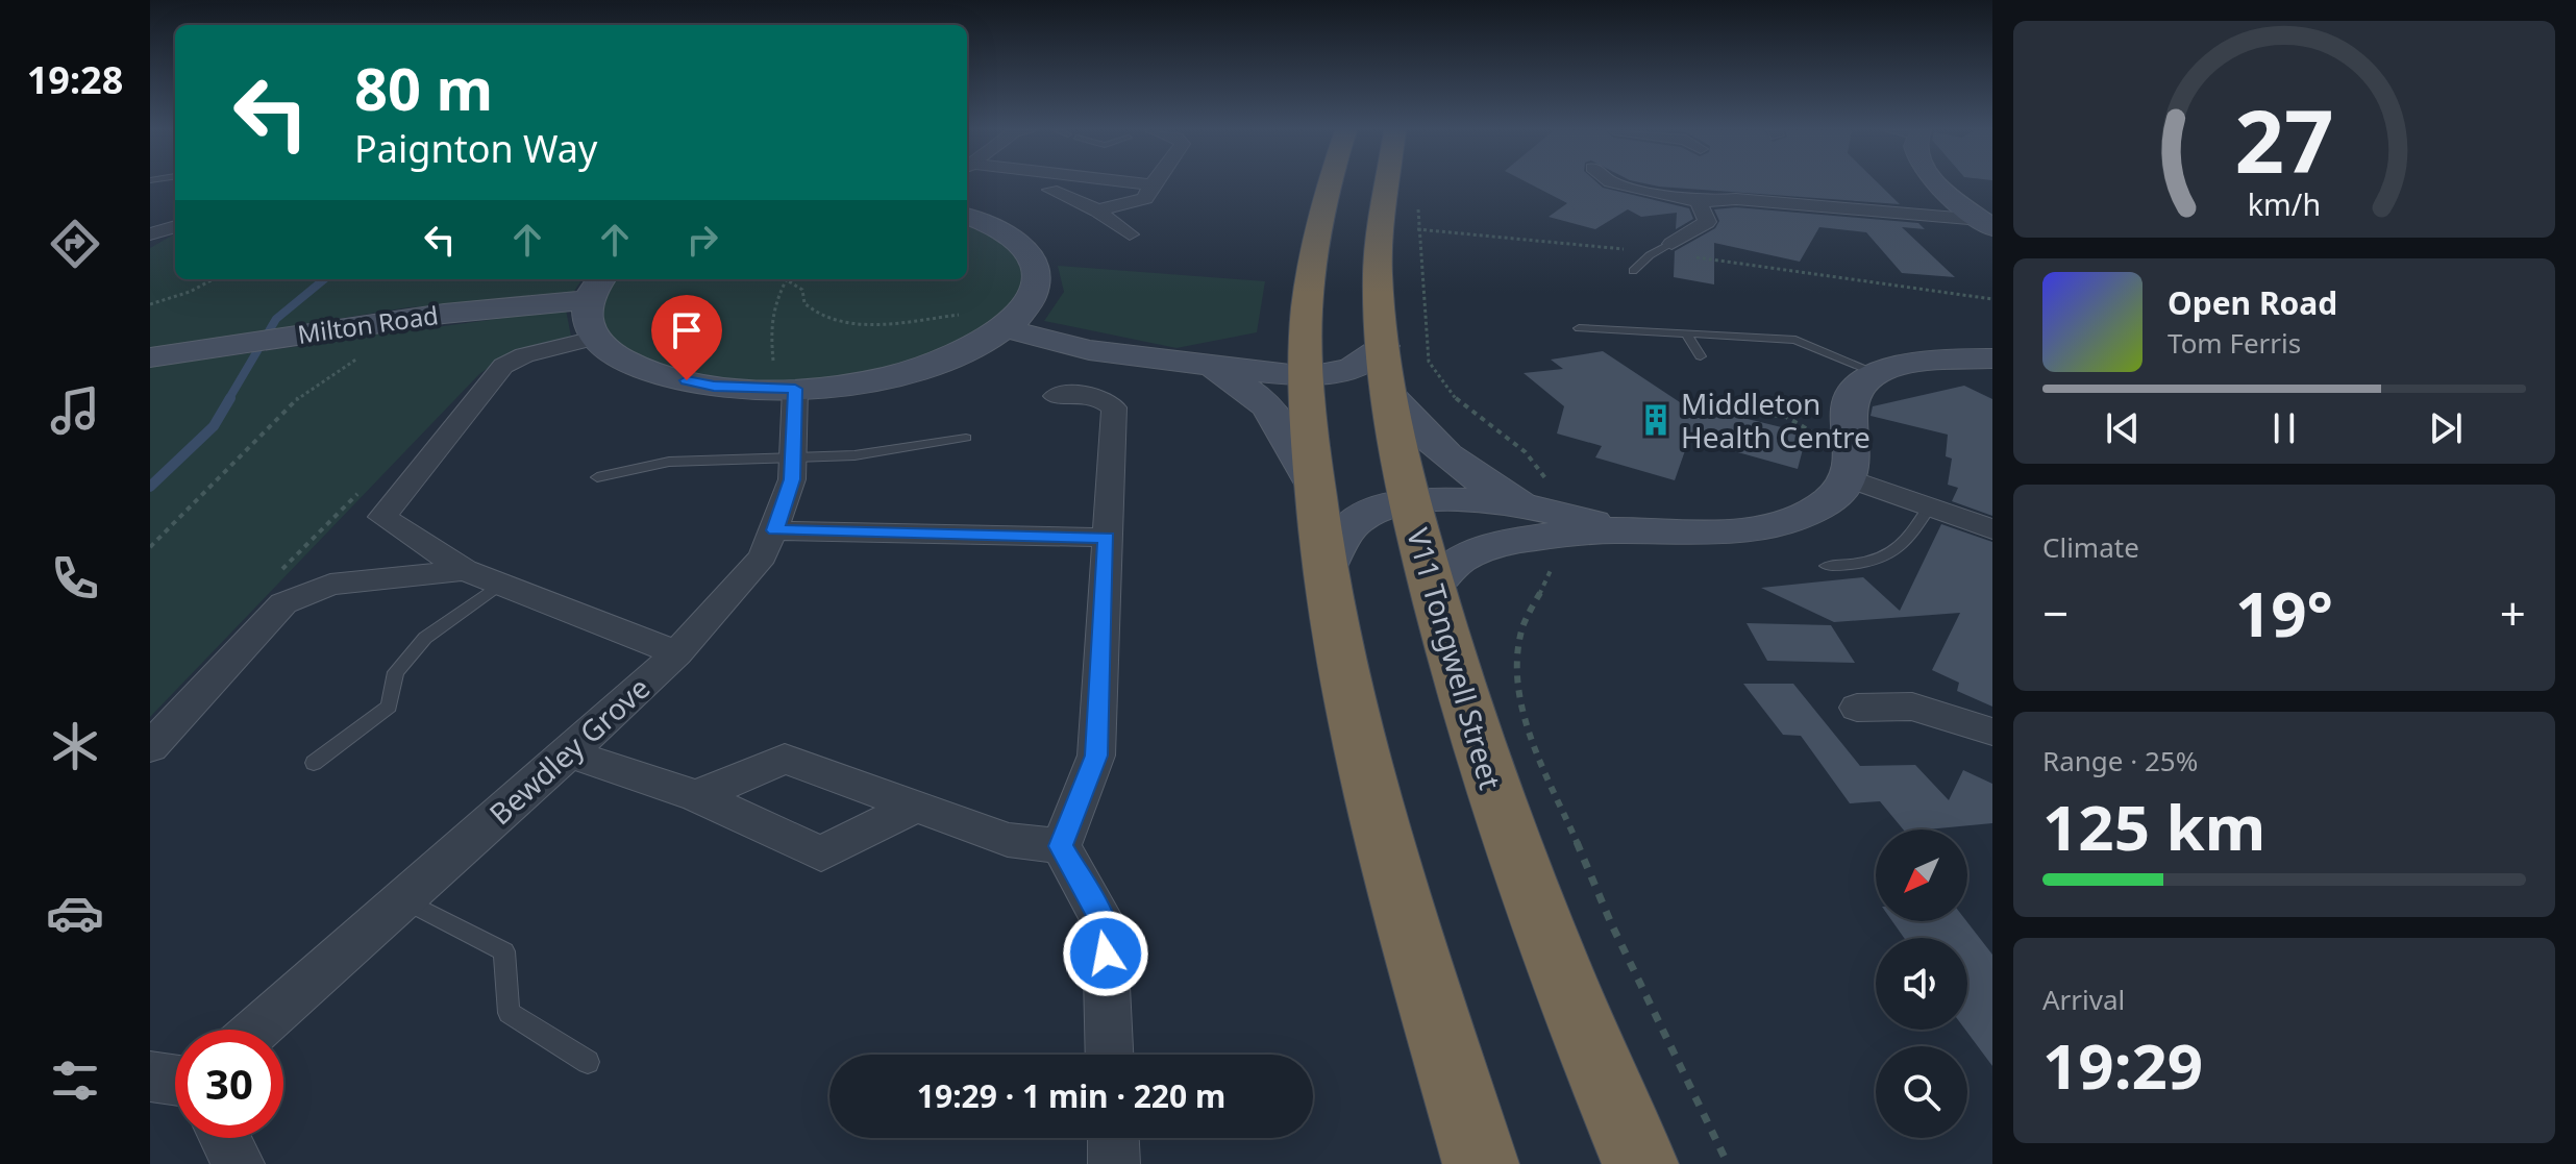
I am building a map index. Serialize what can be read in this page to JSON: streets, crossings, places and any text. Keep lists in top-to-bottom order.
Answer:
{
  "streets": {
    "highway": ["V11 Tongwell Street"],
    "street": ["Milton Road", "Bewdley Grove"]
  },
  "places": {
    "building": ["Middleton Health Centre"]
  },
  "north": "bottom left",
  "page": {
    "tabs": "19:28",
    "turn": ["80 m", "Paignton Way"],
    "song": ["Open Road", "Tom Ferris"],
    "tile": [
      "Climate",
      ["Range · 25%", "125 km"],
      ["Arrival", "19:29"]
    ],
    "heat": ["−", "19°", "+"],
    "limit": "30",
    "trip": "19:29 · 1 min · 220 m",
    "gauge": ["27", "km/h"]
  }
}
